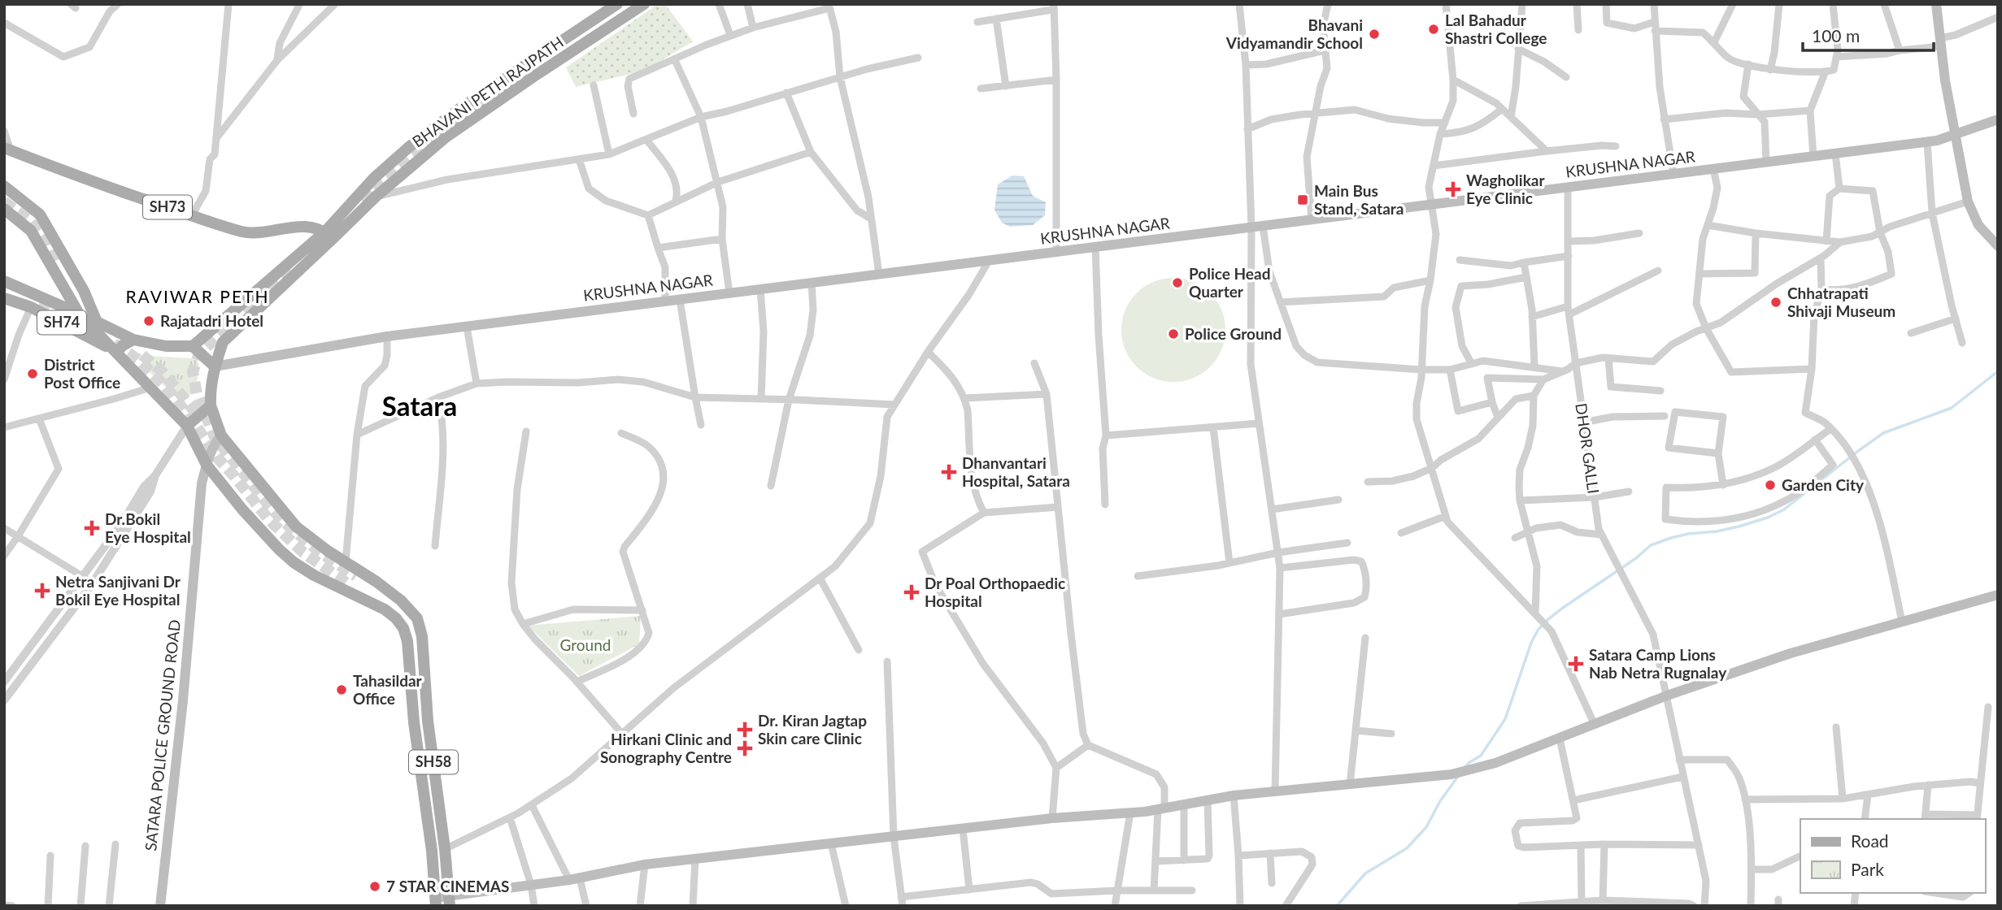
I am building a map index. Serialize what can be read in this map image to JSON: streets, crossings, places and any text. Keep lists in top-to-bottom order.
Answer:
{
  "streets": {
    "main road": [
      "BHAVANI PETH RAJPATH",
      "KRUSHNA NAGAR",
      "SH73",
      "SH74",
      "SATARA POLICE GROUND ROAD",
      "SH58"
    ],
    "street": ["DHOR GALLI"]
  },
  "crossings": [
    ["BHAVANI PETH RAJPATH", "SH73"],
    ["KRUSHNA NAGAR", "DHOR GALLI"],
    ["SH74", "SH58"],
    ["SATARA POLICE GROUND ROAD", "SH58"]
  ],
  "districts": ["RAVIWAR PETH", "Satara"],
  "parks": ["Ground"],
  "places": {
    "other": [
      "Lal Bahadur Shastri College",
      "Bhavani Vidyamandir School",
      "Police Head Quarter",
      "Chhatrapati Shivaji Museum",
      "Rajatadri Hotel",
      "Police Ground",
      "District Post Office",
      "Garden City",
      "Tahasildar Office",
      "7 STAR CINEMAS"
    ],
    "health": [
      "Wagholikar Eye Clinic",
      "Dhanvantari Hospital, Satara",
      "Dr.Bokil Eye Hospital",
      "Netra Sanjivani Dr Bokil Eye Hospital",
      "Dr Poal Orthopaedic Hospital",
      "Satara Camp Lions Nab Netra Rugnalay",
      "Dr. Kiran Jagtap Skin care Clinic",
      "Hirkani Clinic and Sonography Centre"
    ],
    "transit": ["Main Bus Stand, Satara"]
  },
  "legend": ["Road", "Park"],
  "scale_bar": "100 m"
}
